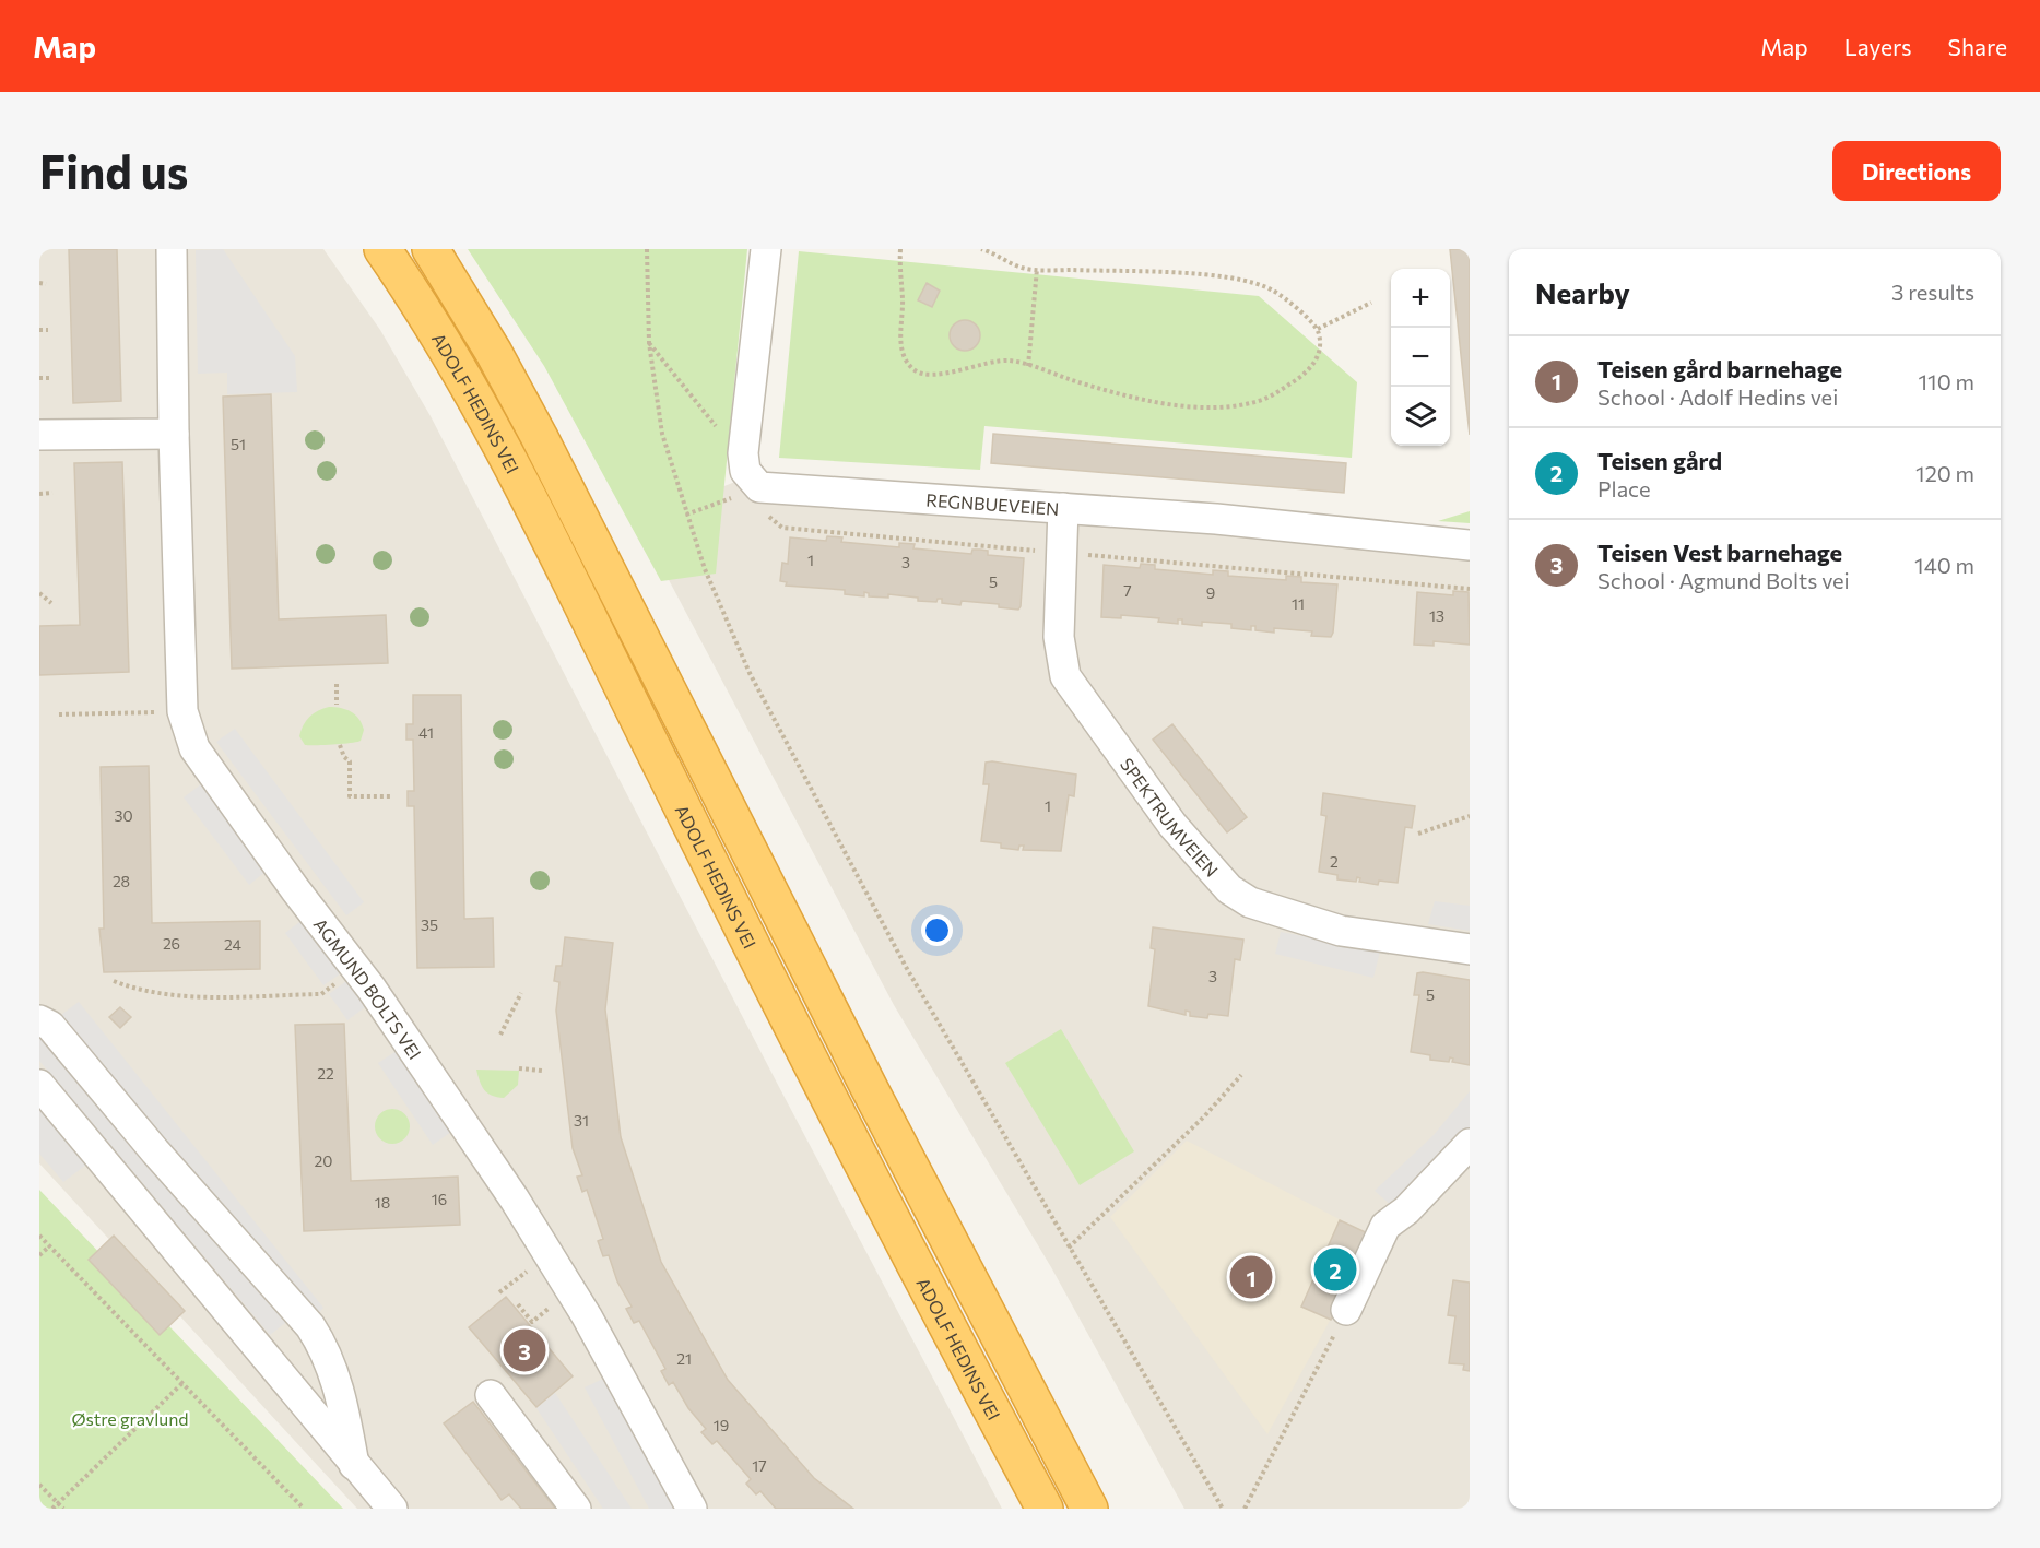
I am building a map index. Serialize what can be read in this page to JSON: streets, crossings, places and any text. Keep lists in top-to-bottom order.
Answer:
{
  "streets": {
    "highway": ["ADOLF HEDINS VEI"],
    "street": ["REGNBUEVEIEN", "SPEKTRUMVEIEN", "AGMUND BOLTS VEI"]
  },
  "crossings": [
    ["REGNBUEVEIEN", "SPEKTRUMVEIEN"]
  ],
  "parks": ["Østre gravlund"],
  "house_numbers": [
    "51",
    "1",
    "3",
    "5",
    "7",
    "9",
    "11",
    "13",
    "41",
    "1",
    "30",
    "2",
    "28",
    "35",
    "26",
    "24",
    "3",
    "5",
    "22",
    "31",
    "20",
    "16",
    "18",
    "21",
    "19",
    "17"
  ],
  "page": {
    "header": "Map",
    "nav": ["Map", "Layers", "Share"],
    "buttons": "Directions",
    "title": "Find us",
    "heading": ["Nearby", "3 results"],
    "map_buttons": ["+", "−"],
    "list": [
      {
        "mark": "1",
        "name": "Teisen gård barnehage",
        "note": "School · Adolf Hedins vei",
        "value": "110 m"
      },
      {
        "mark": "2",
        "name": "Teisen gård",
        "note": "Place",
        "value": "120 m"
      },
      {
        "mark": "3",
        "name": "Teisen Vest barnehage",
        "note": "School · Agmund Bolts vei",
        "value": "140 m"
      }
    ],
    "pins": ["2", "1", "3"]
  }
}
